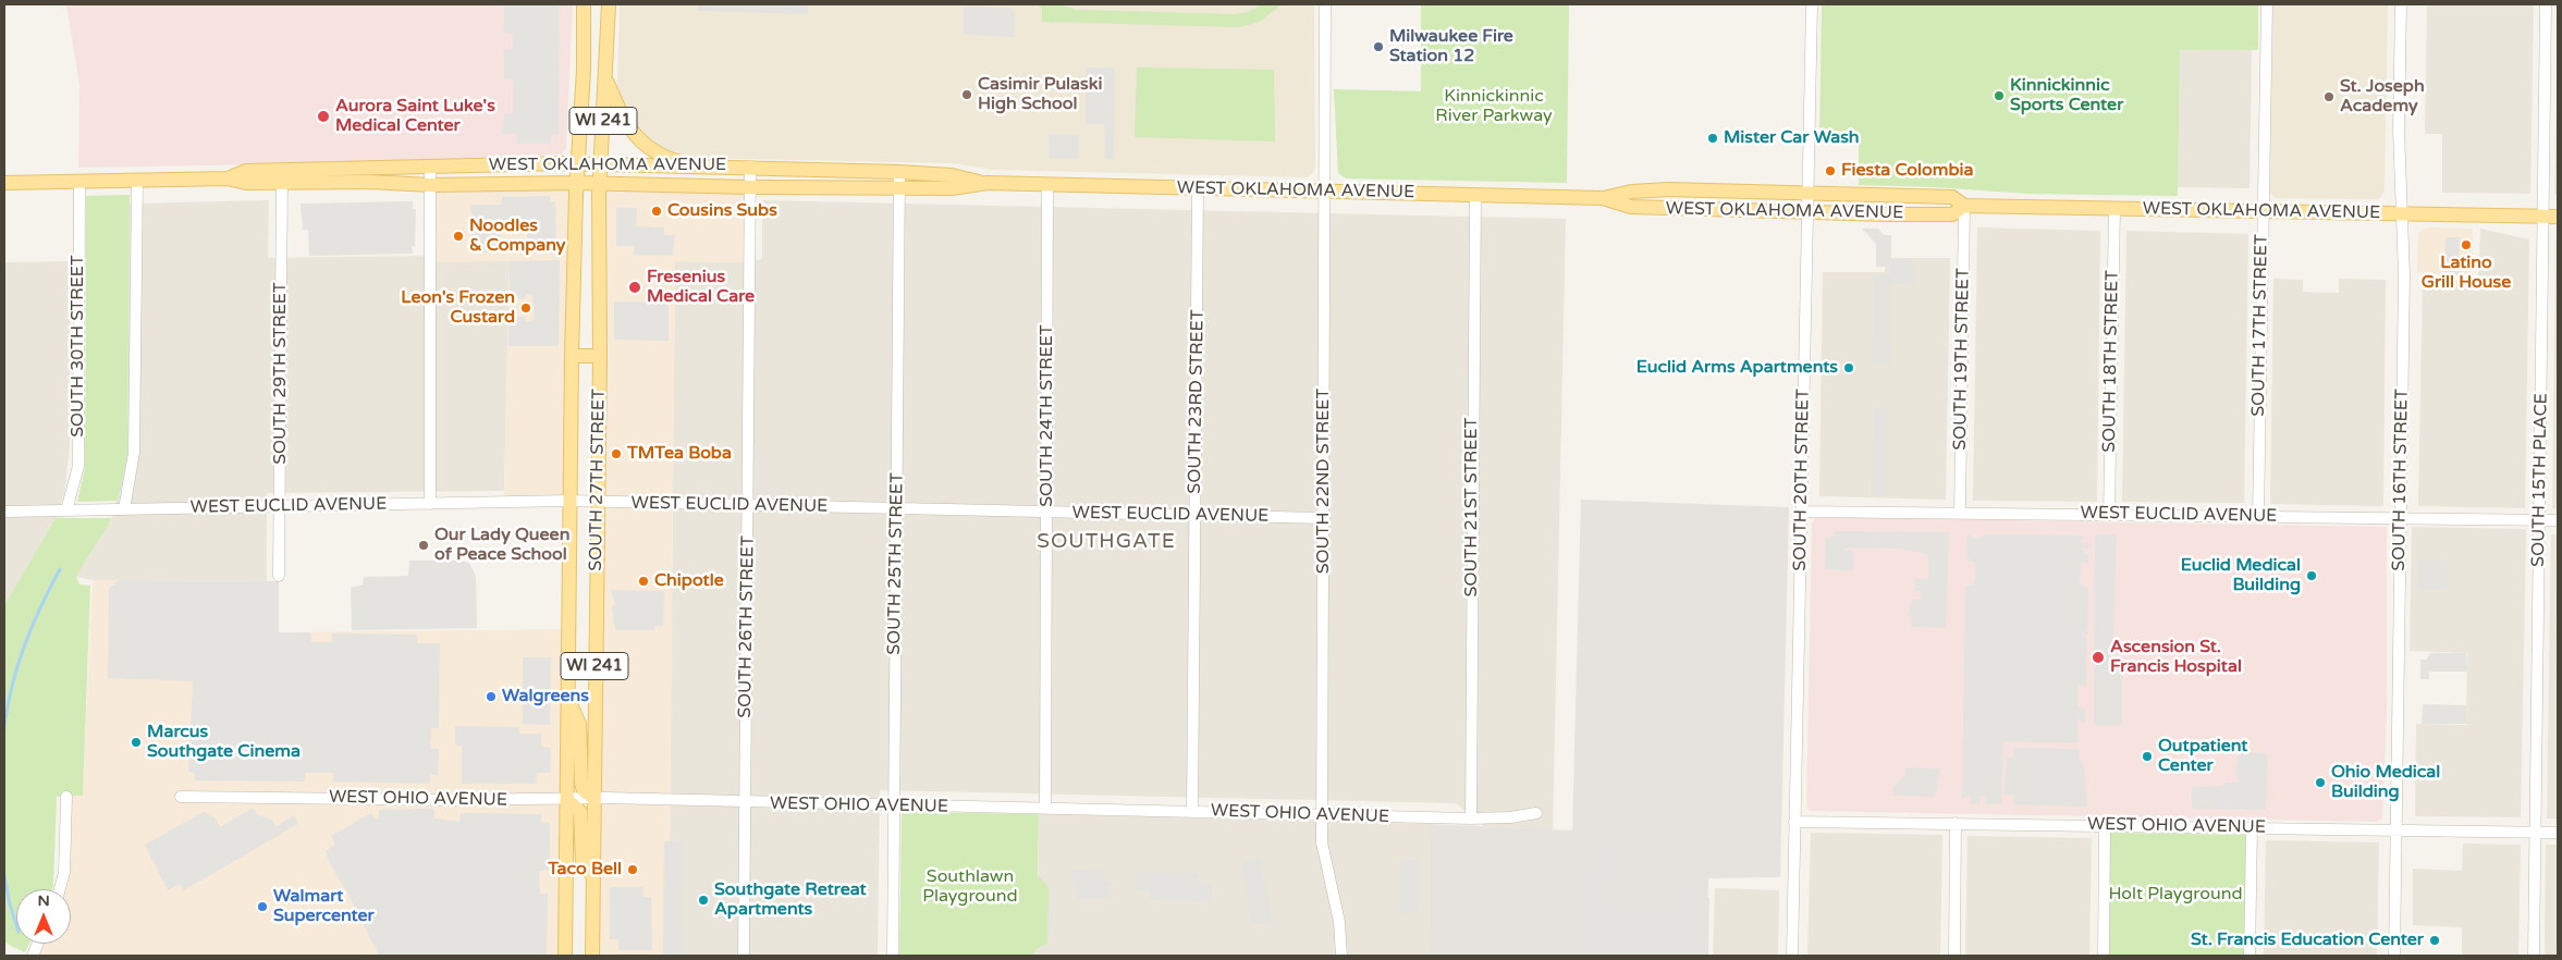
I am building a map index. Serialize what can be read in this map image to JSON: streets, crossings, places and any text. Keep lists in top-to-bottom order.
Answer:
{
  "streets": {
    "main road": ["WI 241", "WEST OKLAHOMA AVENUE", "SOUTH 27TH STREET"],
    "street": [
      "SOUTH 17TH STREET",
      "SOUTH 30TH STREET",
      "SOUTH 19TH STREET",
      "SOUTH 18TH STREET",
      "SOUTH 29TH STREET",
      "SOUTH 23RD STREET",
      "SOUTH 24TH STREET",
      "SOUTH 20TH STREET",
      "SOUTH 16TH STREET",
      "SOUTH 15TH PLACE",
      "SOUTH 22ND STREET",
      "WEST EUCLID AVENUE",
      "SOUTH 21ST STREET",
      "SOUTH 25TH STREET",
      "SOUTH 26TH STREET",
      "WEST OHIO AVENUE"
    ]
  },
  "crossings": [
    ["WEST OKLAHOMA AVENUE", "SOUTH 17TH STREET"],
    ["WEST OKLAHOMA AVENUE", "SOUTH 30TH STREET"],
    ["WEST OKLAHOMA AVENUE", "SOUTH 19TH STREET"],
    ["WEST OKLAHOMA AVENUE", "SOUTH 18TH STREET"],
    ["WEST OKLAHOMA AVENUE", "SOUTH 29TH STREET"],
    ["WEST OKLAHOMA AVENUE", "SOUTH 23RD STREET"],
    ["WEST OKLAHOMA AVENUE", "SOUTH 24TH STREET"],
    ["WEST OKLAHOMA AVENUE", "SOUTH 27TH STREET"],
    ["WEST OKLAHOMA AVENUE", "SOUTH 20TH STREET"],
    ["WEST OKLAHOMA AVENUE", "SOUTH 16TH STREET"],
    ["WEST OKLAHOMA AVENUE", "SOUTH 15TH PLACE"],
    ["WEST OKLAHOMA AVENUE", "SOUTH 22ND STREET"],
    ["WEST OKLAHOMA AVENUE", "SOUTH 21ST STREET"],
    ["WEST OKLAHOMA AVENUE", "SOUTH 25TH STREET"],
    ["WEST OKLAHOMA AVENUE", "SOUTH 26TH STREET"],
    ["SOUTH 17TH STREET", "WEST EUCLID AVENUE"],
    ["SOUTH 30TH STREET", "WEST EUCLID AVENUE"],
    ["SOUTH 19TH STREET", "WEST EUCLID AVENUE"],
    ["SOUTH 18TH STREET", "WEST EUCLID AVENUE"],
    ["SOUTH 29TH STREET", "WEST EUCLID AVENUE"],
    ["SOUTH 23RD STREET", "WEST EUCLID AVENUE"],
    ["SOUTH 23RD STREET", "WEST OHIO AVENUE"],
    ["SOUTH 24TH STREET", "WEST EUCLID AVENUE"],
    ["SOUTH 24TH STREET", "WEST OHIO AVENUE"],
    ["SOUTH 27TH STREET", "WEST EUCLID AVENUE"],
    ["SOUTH 27TH STREET", "WEST OHIO AVENUE"],
    ["SOUTH 20TH STREET", "WEST EUCLID AVENUE"],
    ["SOUTH 20TH STREET", "WEST OHIO AVENUE"],
    ["SOUTH 16TH STREET", "WEST EUCLID AVENUE"],
    ["SOUTH 16TH STREET", "WEST OHIO AVENUE"],
    ["SOUTH 15TH PLACE", "WEST EUCLID AVENUE"],
    ["SOUTH 15TH PLACE", "WEST OHIO AVENUE"],
    ["SOUTH 22ND STREET", "WEST EUCLID AVENUE"],
    ["SOUTH 22ND STREET", "WEST OHIO AVENUE"],
    ["WEST EUCLID AVENUE", "SOUTH 25TH STREET"],
    ["WEST EUCLID AVENUE", "SOUTH 26TH STREET"],
    ["SOUTH 21ST STREET", "WEST OHIO AVENUE"],
    ["SOUTH 25TH STREET", "WEST OHIO AVENUE"],
    ["SOUTH 26TH STREET", "WEST OHIO AVENUE"]
  ],
  "districts": ["SOUTHGATE"],
  "parks": ["Kinnickinnic River Parkway", "Southlawn Playground", "Holt Playground"],
  "places": [
    "Milwaukee Fire Station 12",
    "Casimir Pulaski High School",
    "Kinnickinnic Sports Center",
    "St. Joseph Academy",
    "Aurora Saint Luke's Medical Center",
    "Mister Car Wash",
    "Fiesta Colombia",
    "Cousins Subs",
    "Noodles & Company",
    "Latino Grill House",
    "Fresenius Medical Care",
    "Leon's Frozen Custard",
    "Euclid Arms Apartments",
    "TMTea Boba",
    "Our Lady Queen of Peace School",
    "Euclid Medical Building",
    "Chipotle",
    "Ascension St. Francis Hospital",
    "Walgreens",
    "Marcus Southgate Cinema",
    "Outpatient Center",
    "Ohio Medical Building",
    "Taco Bell",
    "Southgate Retreat Apartments",
    "Walmart Supercenter",
    "St. Francis Education Center"
  ],
  "north": "top"
}
